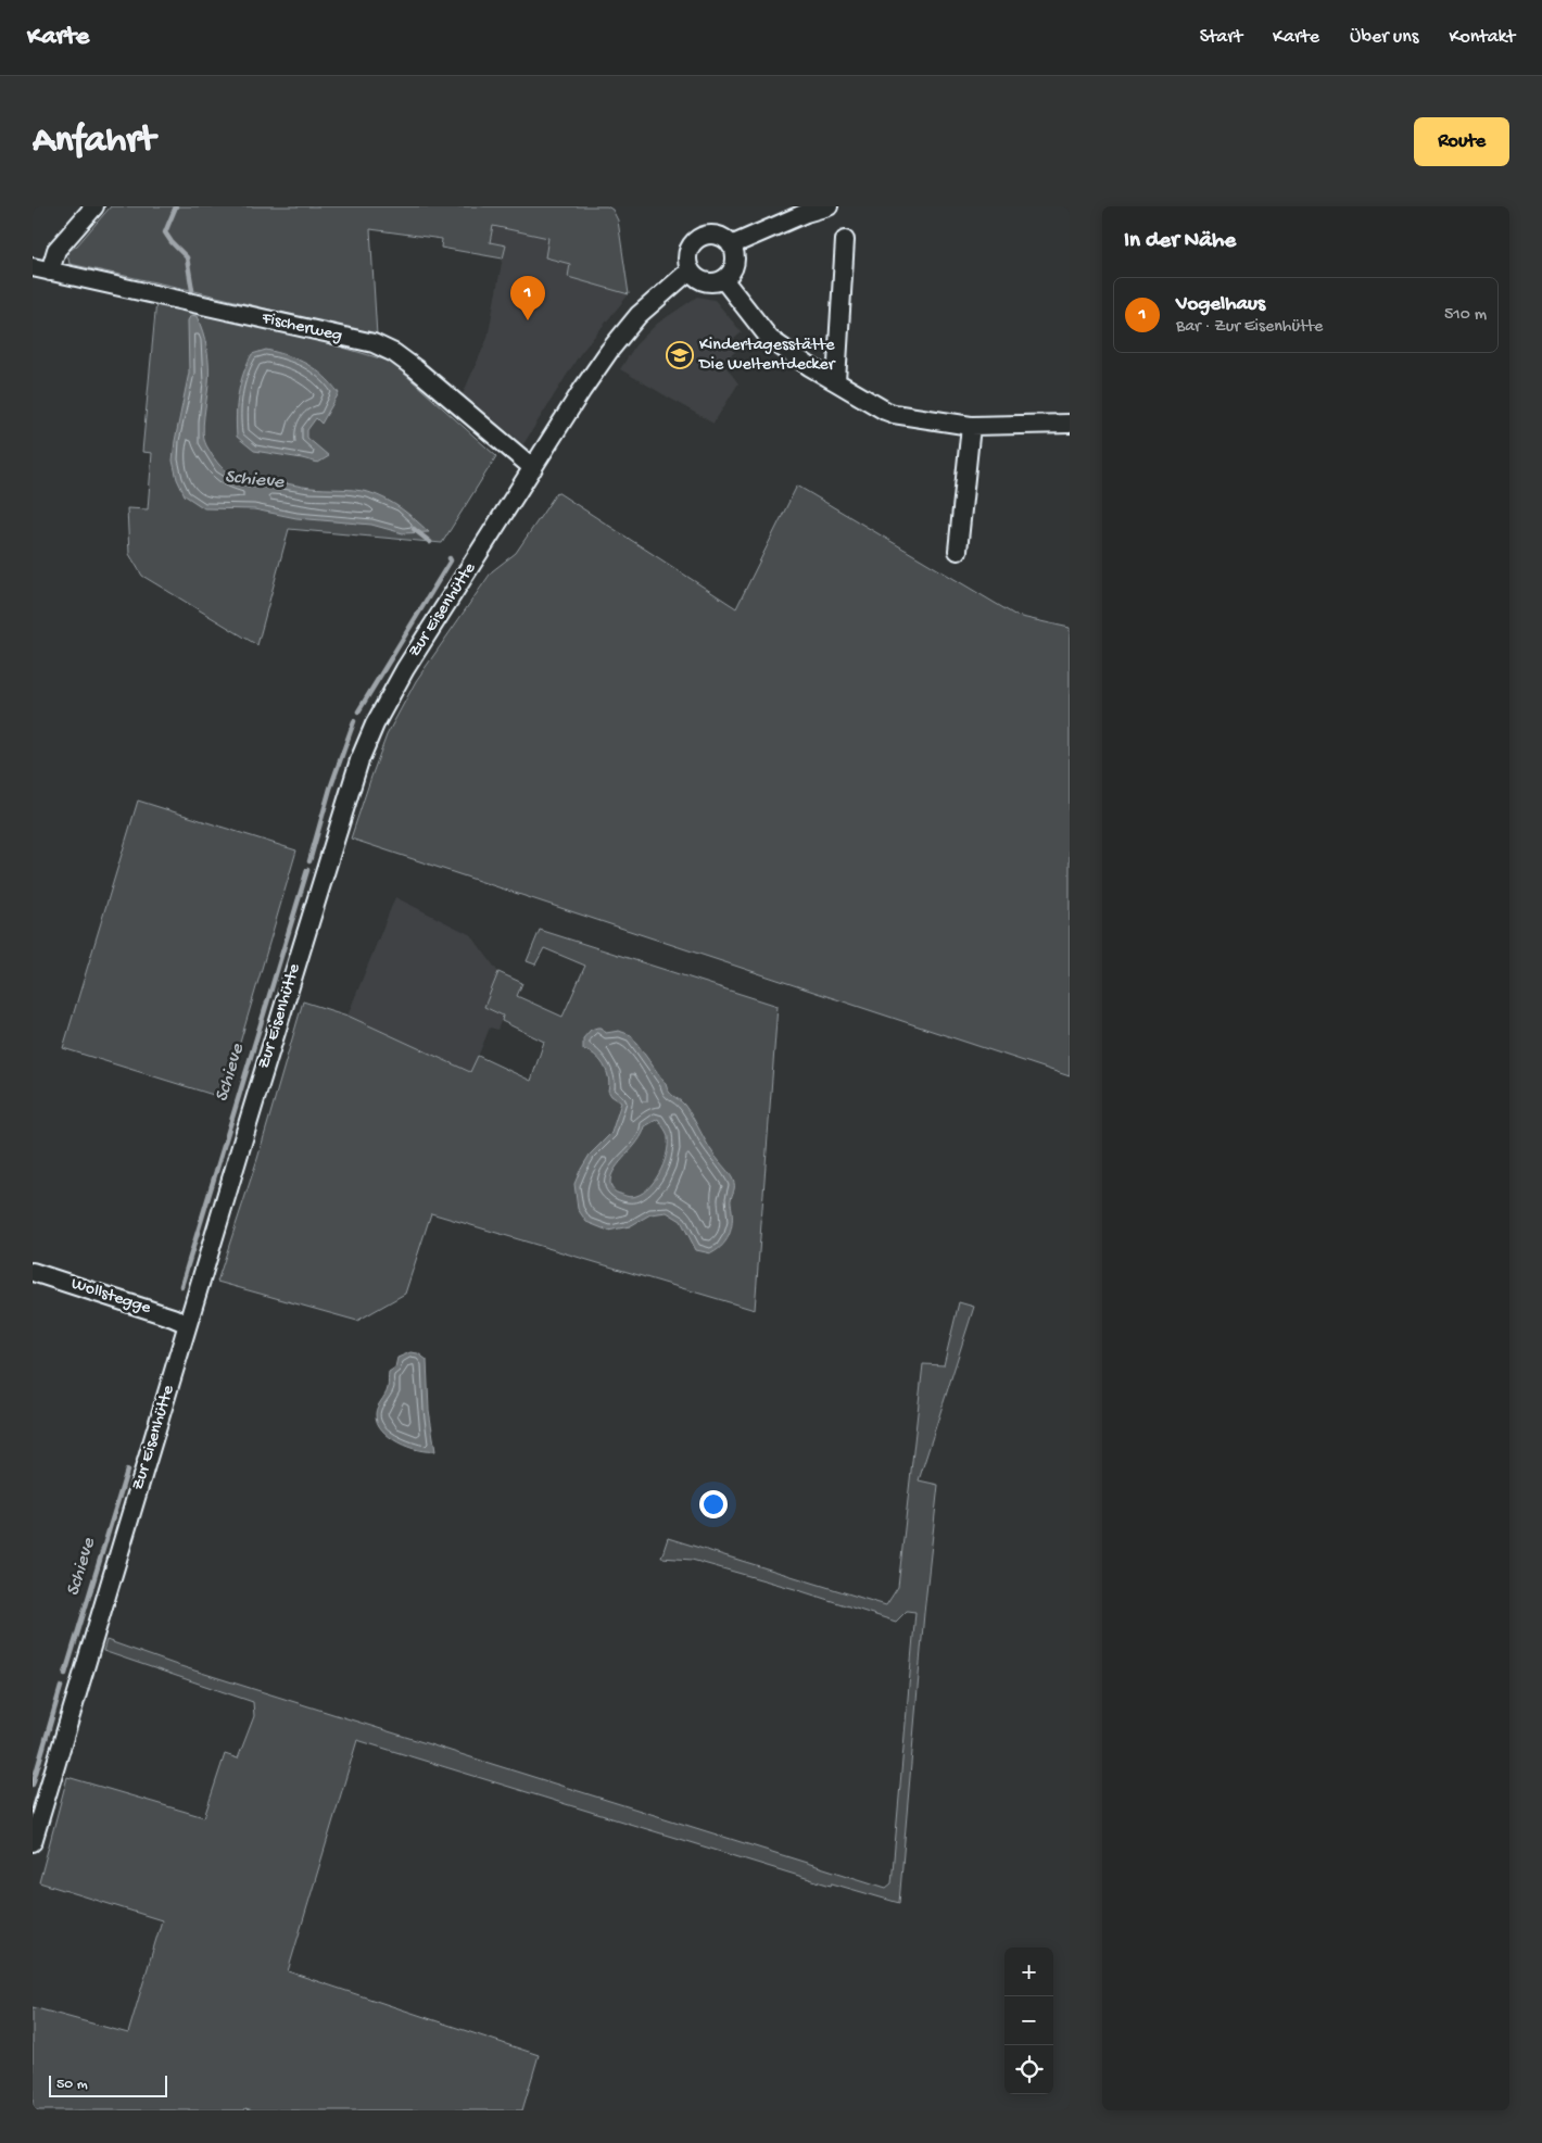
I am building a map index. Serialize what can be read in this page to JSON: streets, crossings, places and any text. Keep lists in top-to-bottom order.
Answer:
{
  "streets": {
    "street": ["Fischerweg", "Zur Eisenhütte", "Wollstegge"]
  },
  "crossings": [
    ["Fischerweg", "Zur Eisenhütte"],
    ["Zur Eisenhütte", "Wollstegge"]
  ],
  "water": ["Schieve"],
  "places": {
    "school or university": ["Kindertagesstätte Die Weltentdecker"]
  },
  "scale_bar": "50 m",
  "page": {
    "header": "Karte",
    "nav": [
      "Start",
      "Karte",
      "Über uns",
      "Kontakt"
    ],
    "buttons": "Route",
    "title": "Anfahrt",
    "heading": "In der Nähe",
    "pins": "1",
    "list": [
      {
        "mark": "1",
        "name": "Vogelhaus",
        "note": "Bar · Zur Eisenhütte",
        "value": "510 m"
      }
    ],
    "map_buttons": ["+", "−"],
    "scale": "50 m"
  }
}
